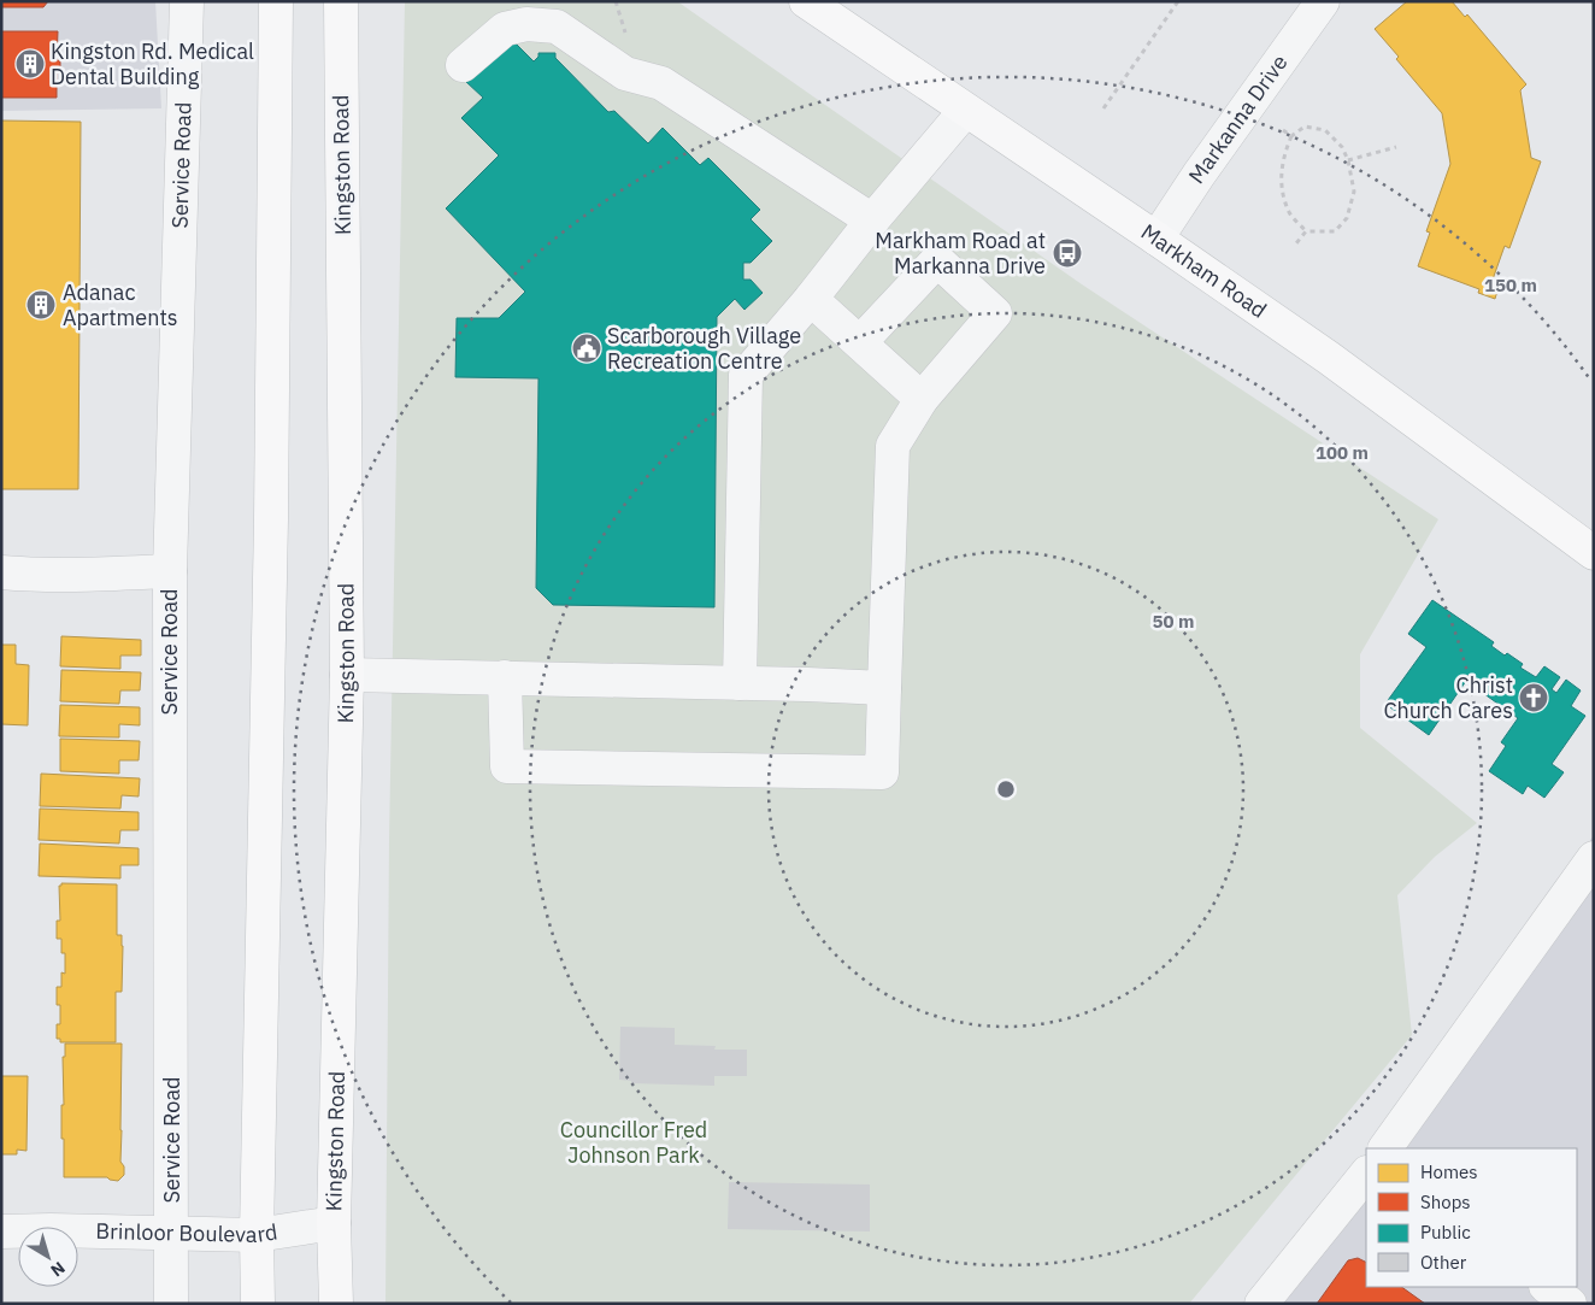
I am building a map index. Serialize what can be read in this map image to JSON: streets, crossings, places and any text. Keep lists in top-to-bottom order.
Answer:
{
  "streets": {
    "main road": ["Kingston Road", "Markham Road"],
    "street": ["Markanna Drive", "Service Road", "Brinloor Boulevard"]
  },
  "crossings": [
    ["Markanna Drive", "Markham Road"],
    ["Service Road", "Brinloor Boulevard"],
    ["Kingston Road", "Brinloor Boulevard"]
  ],
  "parks": ["Councillor Fred Johnson Park"],
  "places": {
    "building": ["Kingston Rd. Medical Dental Building", "Adanac Apartments"],
    "bus stop": ["Markham Road at Markanna Drive"],
    "public building": ["Scarborough Village Recreation Centre"],
    "church": ["Christ Church Cares"]
  },
  "legend": [
    "Homes",
    "Shops",
    "Public",
    "Other"
  ],
  "north": "bottom right",
  "rings": ["150 m", "100 m", "50 m"]
}
